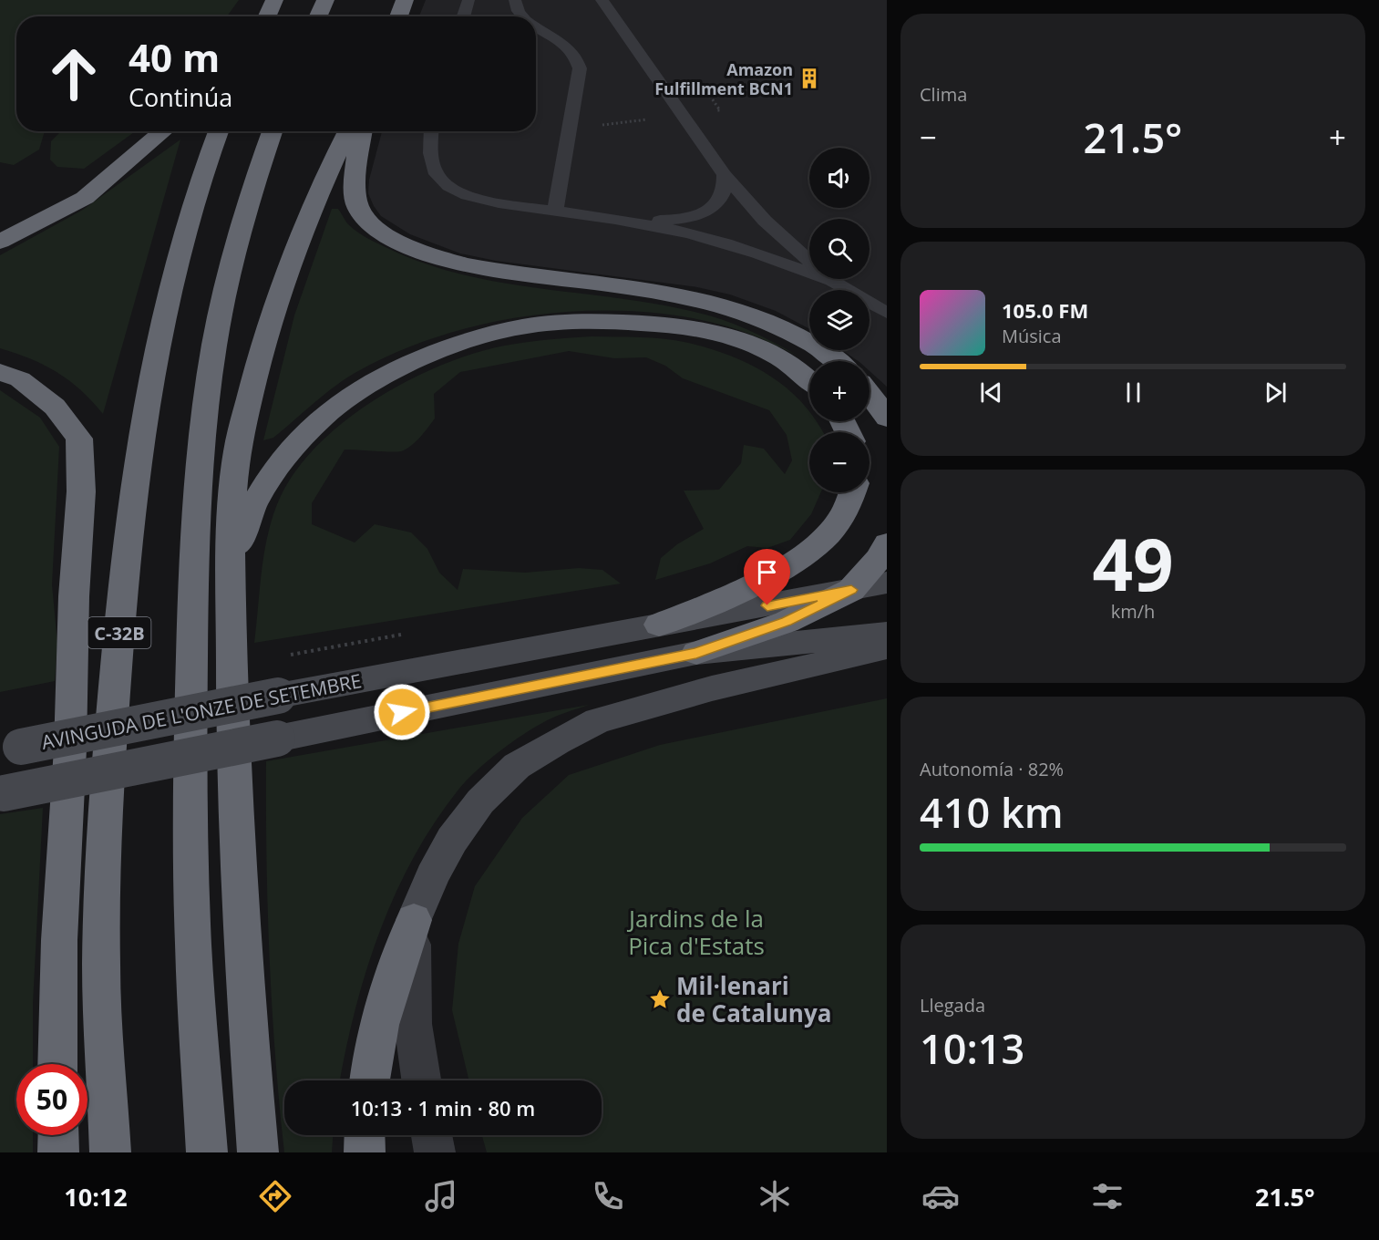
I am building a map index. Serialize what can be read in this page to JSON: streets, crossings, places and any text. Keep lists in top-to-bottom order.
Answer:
{
  "streets": {
    "highway": ["C-32B"],
    "main road": ["AVINGUDA DE L'ONZE DE SETEMBRE"]
  },
  "parks": ["Jardins de la Pica d'Estats"],
  "places": {
    "building": ["Amazon Fulfillment BCN1"],
    "place": ["Mil·lenari de Catalunya"]
  },
  "page": {
    "tile": [
      "Clima",
      ["49", "km/h"],
      ["Autonomía · 82%", "410 km"],
      ["Llegada", "10:13"]
    ],
    "turn": ["40 m", "Continúa"],
    "heat": ["−", "21.5°", "+"],
    "map_buttons": ["+", "−"],
    "song": ["105.0 FM", "Música"],
    "limit": "50",
    "trip": "10:13 · 1 min · 80 m",
    "tabs": ["10:12", "21.5°"]
  }
}
